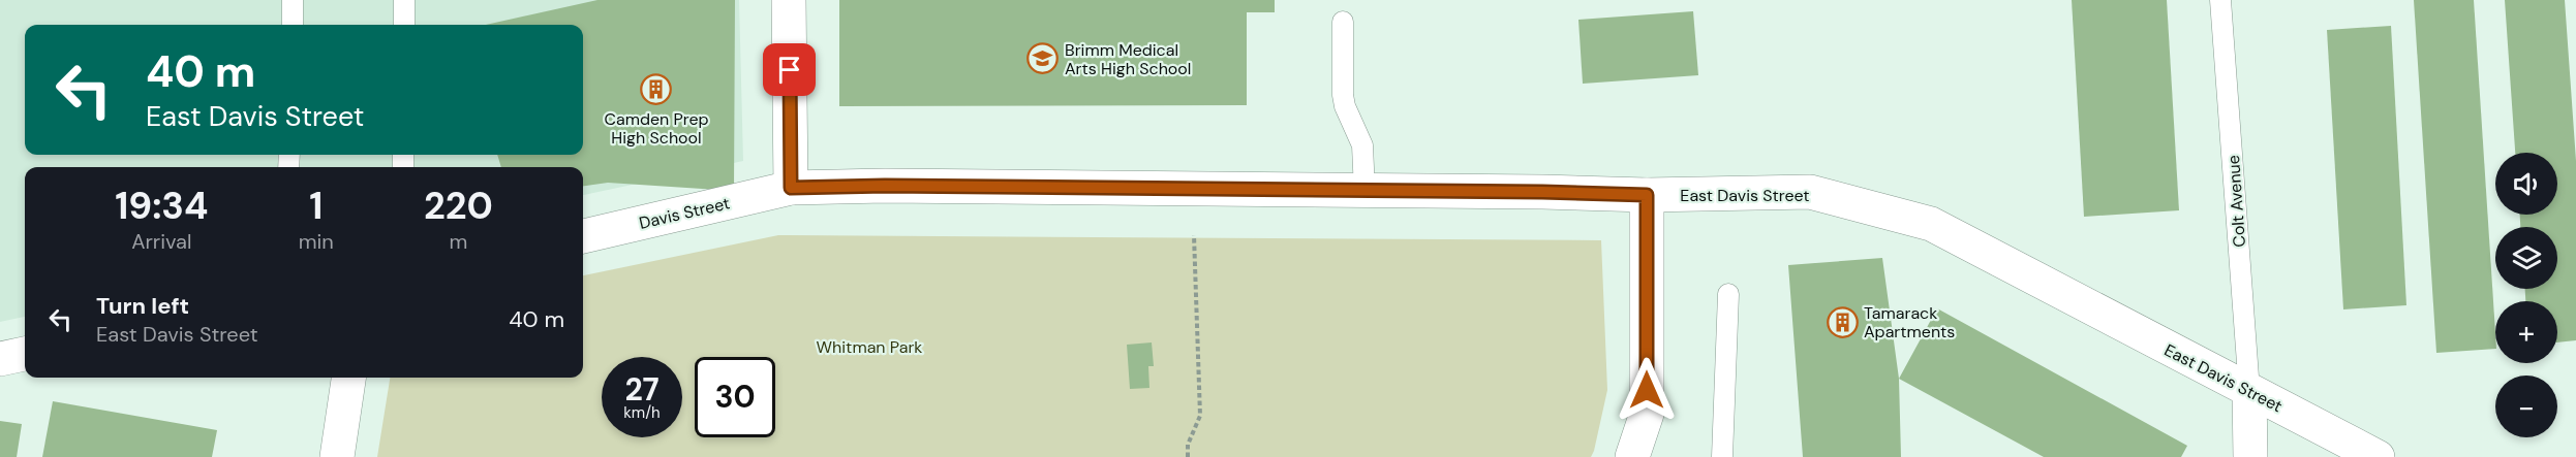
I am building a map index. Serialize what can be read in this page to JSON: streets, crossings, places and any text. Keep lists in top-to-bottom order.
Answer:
{
  "streets": {
    "street": ["East Davis Street", "Davis Street"],
    "lane": ["Colt Avenue"]
  },
  "crossings": [
    ["East Davis Street", "Colt Avenue"],
    ["East Davis Street", "Davis Street"]
  ],
  "parks": ["Whitman Park"],
  "places": {
    "school or university": ["Brimm Medical Arts High School"],
    "building": ["Camden Prep High School", "Tamarack Apartments"]
  },
  "page": {
    "turn": ["40 m", "East Davis Street"],
    "map_buttons": ["+", "−"],
    "eta": [
      "19:34",
      "Arrival",
      "1",
      "min",
      "220",
      "m"
    ],
    "list": [
      {
        "name": "Turn left",
        "note": "East Davis Street",
        "value": "40 m"
      }
    ],
    "speed": "27 km/h",
    "limit": "30"
  }
}
